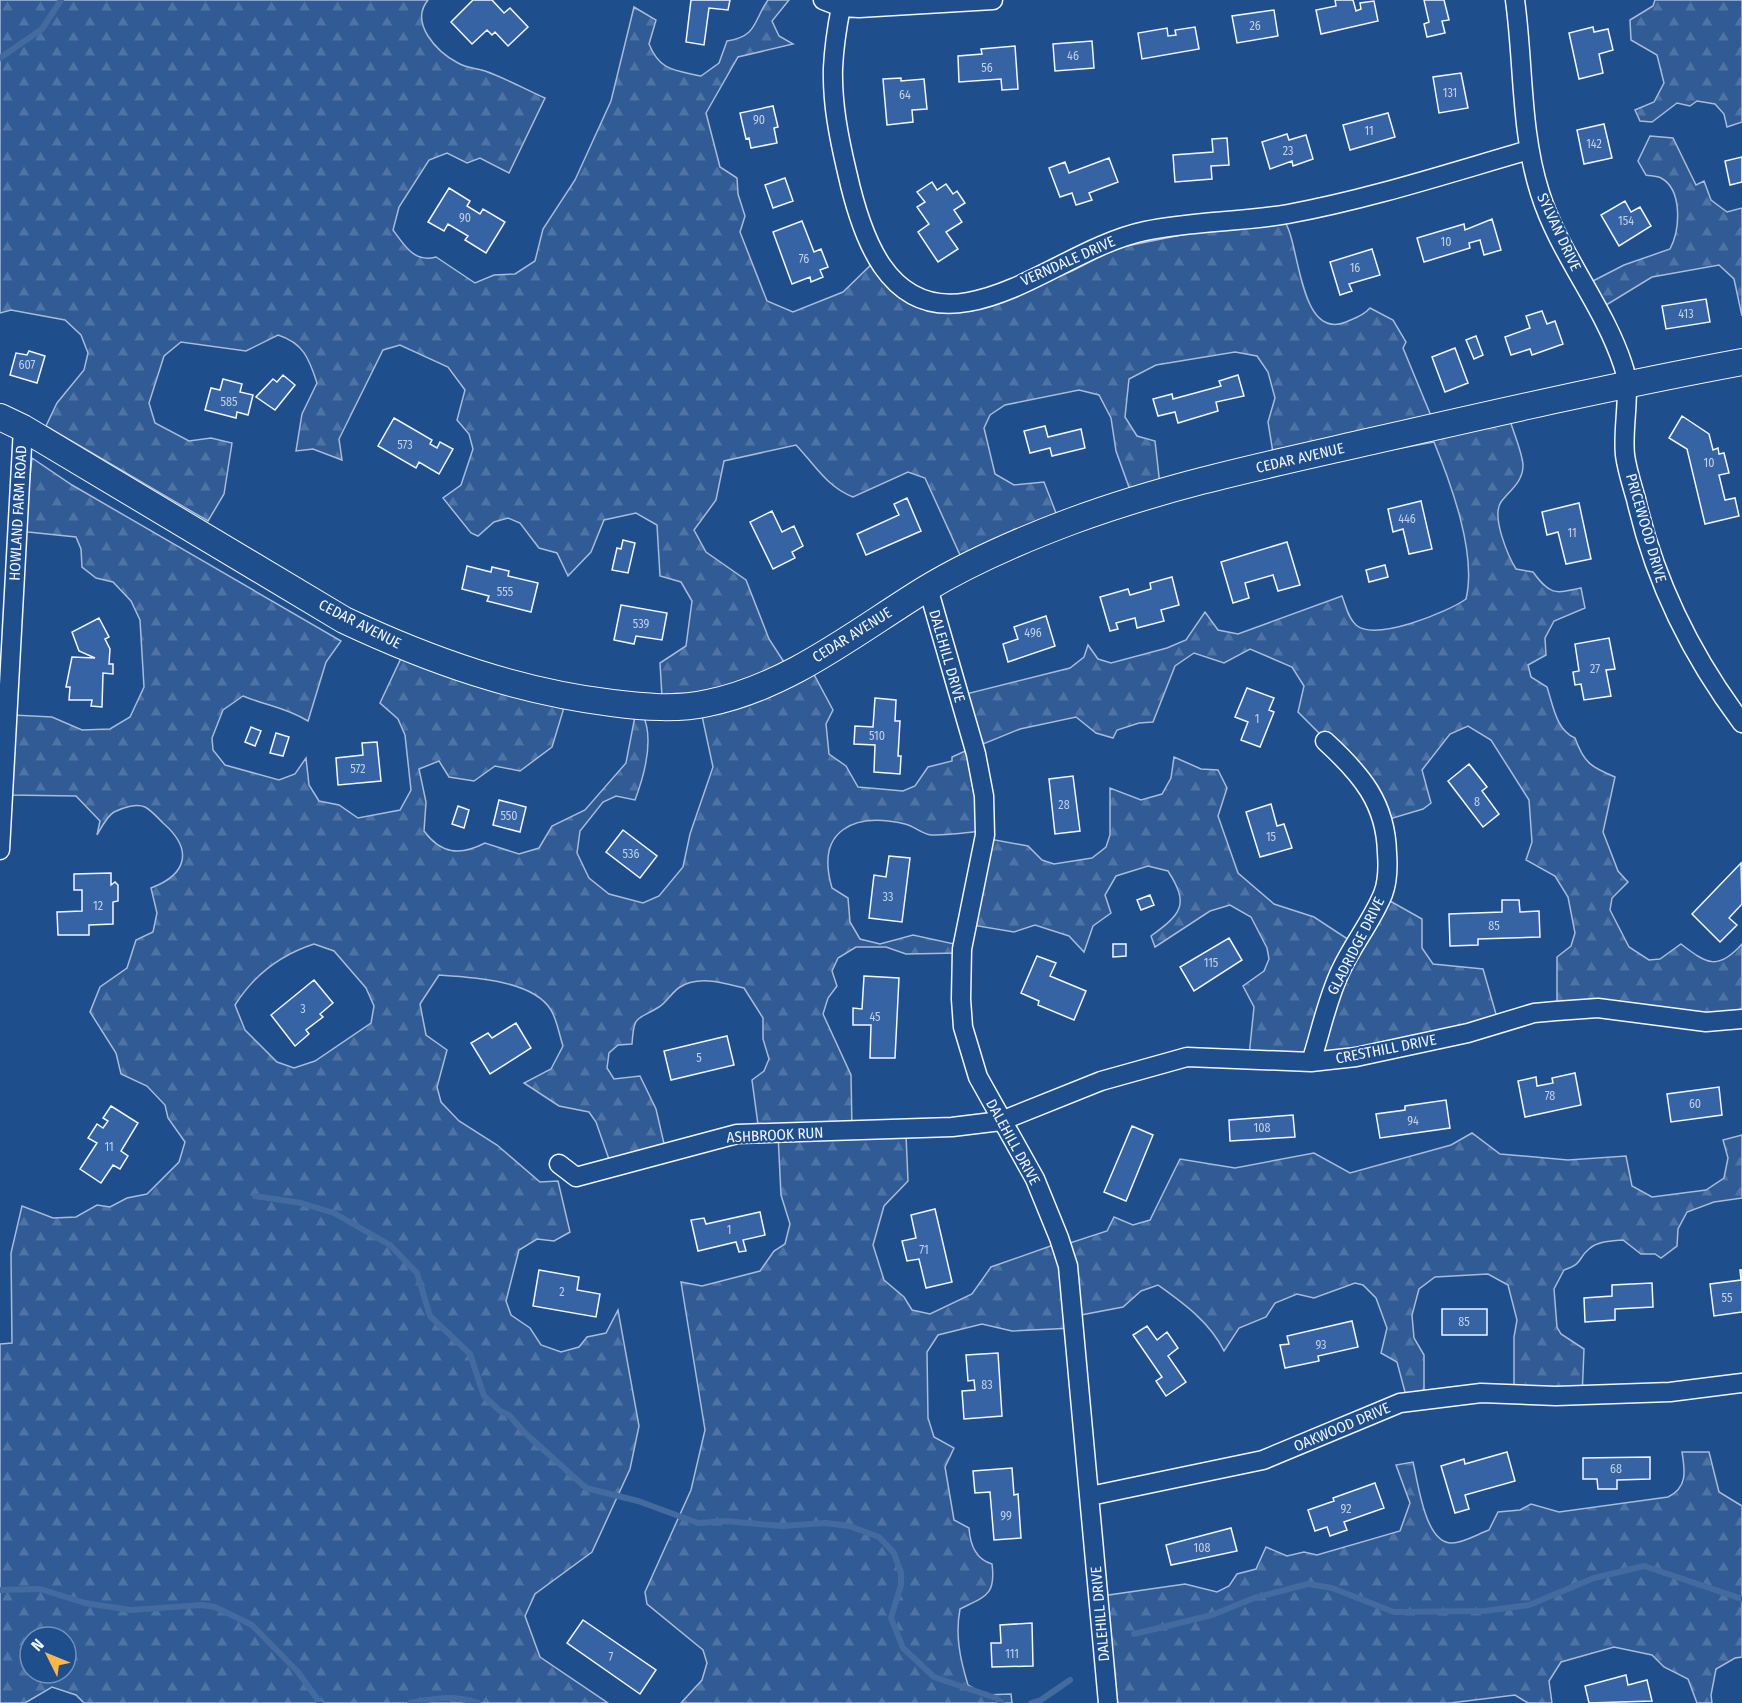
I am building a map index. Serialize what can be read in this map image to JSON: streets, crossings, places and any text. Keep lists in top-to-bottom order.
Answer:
{
  "streets": {
    "street": [
      "SYLVAN DRIVE",
      "VERNDALE DRIVE",
      "CEDAR AVENUE",
      "HOWLAND FARM ROAD",
      "PRICEWOOD DRIVE",
      "DALEHILL DRIVE",
      "GLADRIDGE DRIVE",
      "CRESTHILL DRIVE",
      "ASHBROOK RUN",
      "OAKWOOD DRIVE"
    ]
  },
  "crossings": [
    ["SYLVAN DRIVE", "VERNDALE DRIVE"],
    ["SYLVAN DRIVE", "CEDAR AVENUE"],
    ["SYLVAN DRIVE", "PRICEWOOD DRIVE"],
    ["CEDAR AVENUE", "HOWLAND FARM ROAD"],
    ["CEDAR AVENUE", "PRICEWOOD DRIVE"],
    ["CEDAR AVENUE", "DALEHILL DRIVE"],
    ["DALEHILL DRIVE", "CRESTHILL DRIVE"],
    ["DALEHILL DRIVE", "ASHBROOK RUN"],
    ["DALEHILL DRIVE", "OAKWOOD DRIVE"],
    ["GLADRIDGE DRIVE", "CRESTHILL DRIVE"],
    ["CRESTHILL DRIVE", "ASHBROOK RUN"]
  ],
  "house_numbers": [
    "26",
    "46",
    "56",
    "131",
    "64",
    "90",
    "11",
    "142",
    "23",
    "90",
    "154",
    "10",
    "76",
    "16",
    "413",
    "607",
    "585",
    "573",
    "10",
    "446",
    "11",
    "555",
    "539",
    "496",
    "27",
    "1",
    "510",
    "572",
    "8",
    "28",
    "550",
    "15",
    "536",
    "33",
    "12",
    "85",
    "115",
    "3",
    "45",
    "5",
    "78",
    "60",
    "94",
    "108",
    "11",
    "1",
    "71",
    "2",
    "55",
    "85",
    "93",
    "83",
    "68",
    "92",
    "99",
    "108",
    "111",
    "7"
  ],
  "north": "top left"
}
